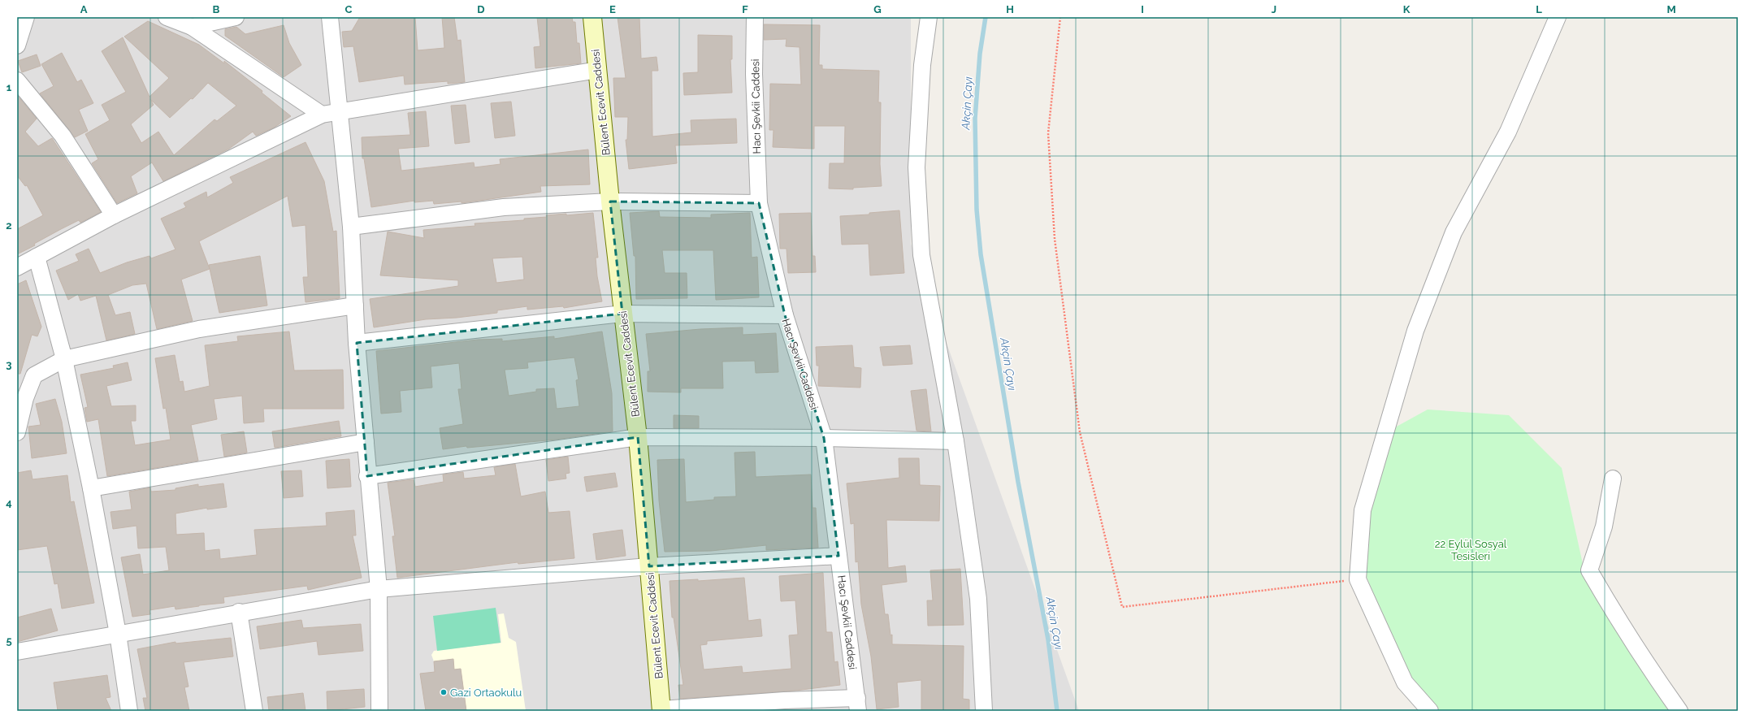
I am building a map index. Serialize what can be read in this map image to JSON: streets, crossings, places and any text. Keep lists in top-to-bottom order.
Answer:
{
  "streets": {
    "main road": ["Bülent Ecevit Caddesi"],
    "street": ["Hacı Şevkii Caddesi"]
  },
  "water": ["Akçin Çayı"],
  "parks": ["22 Eylül Sosyal Tesisleri"],
  "places": ["Gazi Ortaokulu"],
  "grid": {
    "columns": [
      "A",
      "B",
      "C",
      "D",
      "E",
      "F",
      "G",
      "H",
      "I",
      "J",
      "K",
      "L",
      "M"
    ],
    "rows": [
      "1",
      "2",
      "3",
      "4",
      "5"
    ]
  }
}
